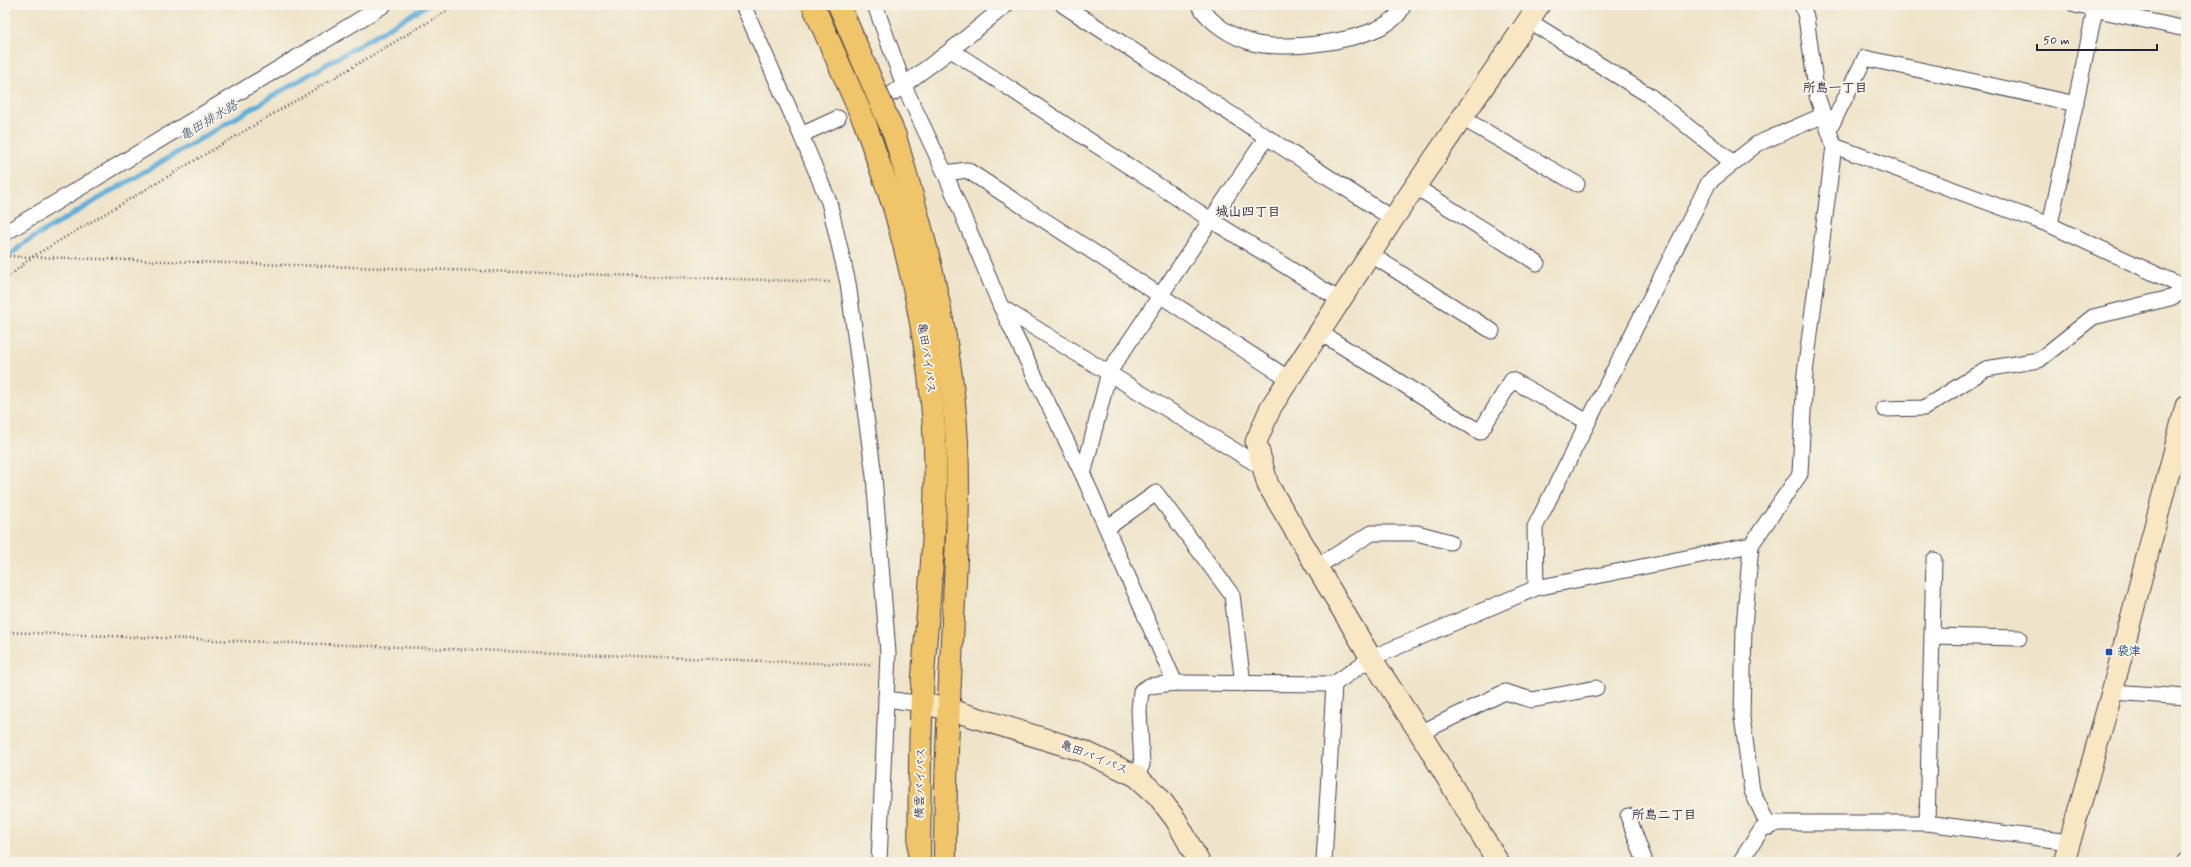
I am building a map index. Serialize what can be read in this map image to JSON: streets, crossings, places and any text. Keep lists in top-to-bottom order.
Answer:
{
  "streets": {
    "highway": ["亀田バイパス", "横雲バイパス"]
  },
  "crossings": [
    ["亀田バイパス", "横雲バイパス"]
  ],
  "districts": ["所島一丁目", "城山四丁目", "所島二丁目"],
  "water": ["亀田排水路"],
  "places": {
    "transit": ["袋津"]
  },
  "scale_bar": "50 m"
}
